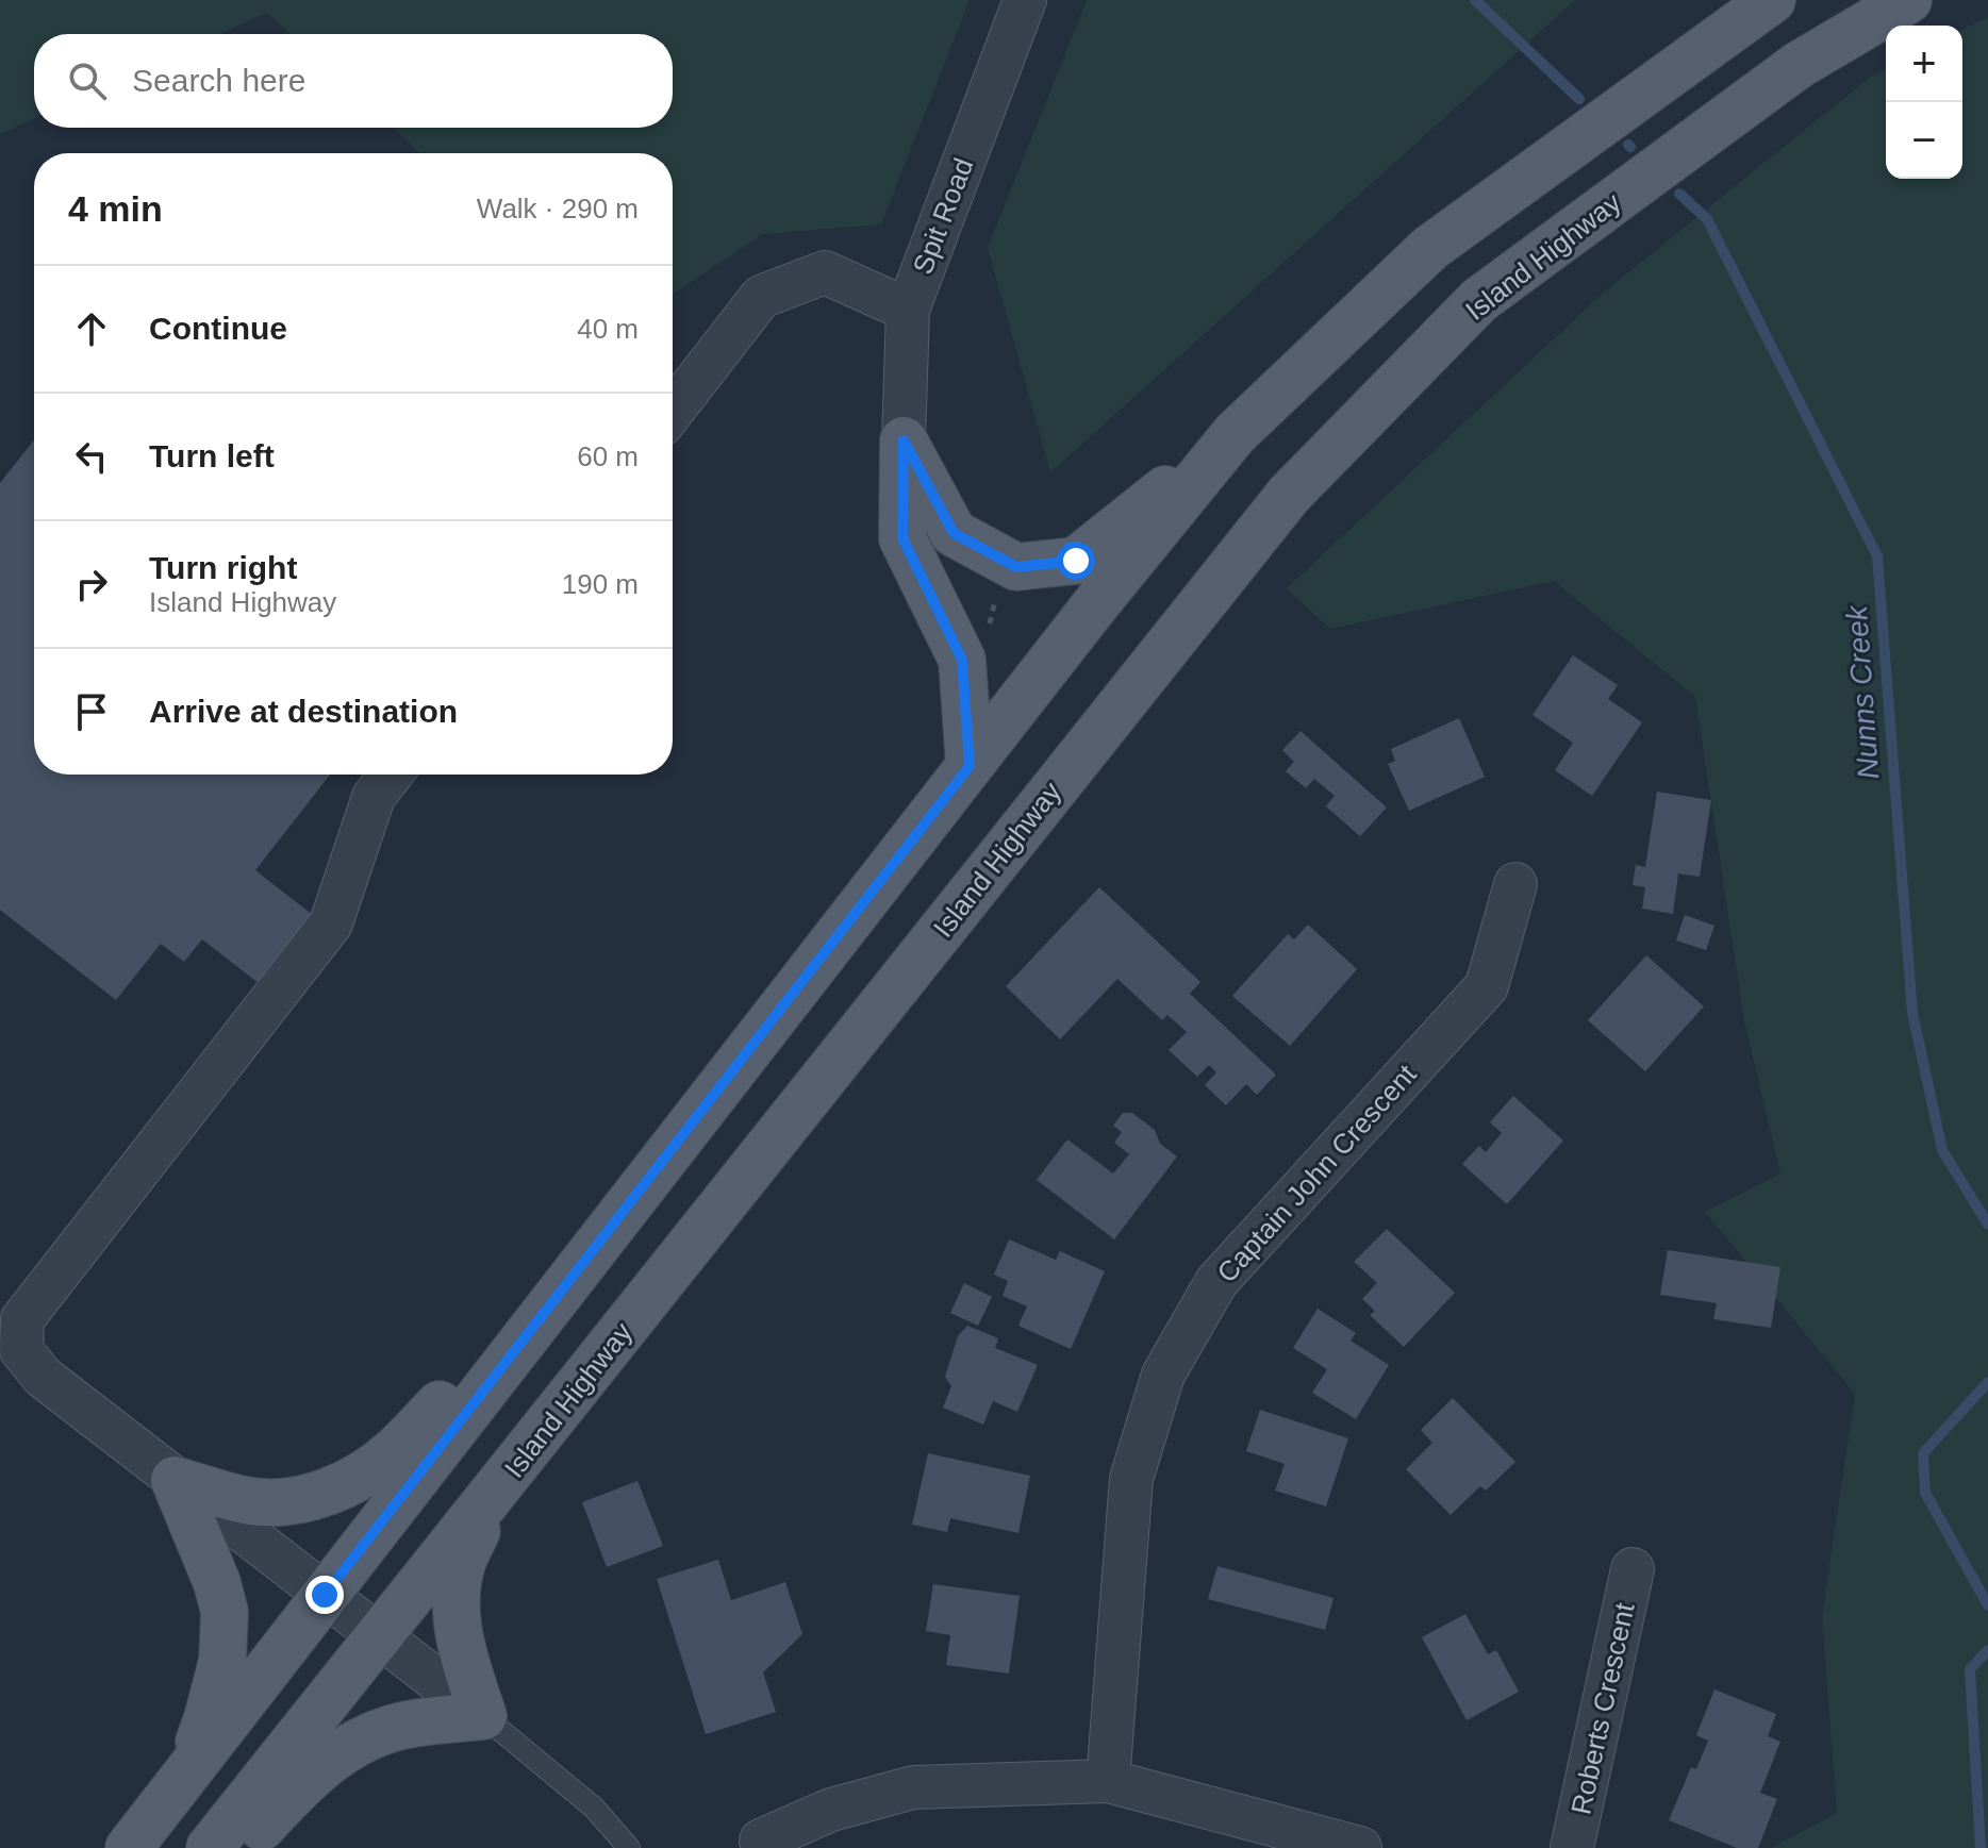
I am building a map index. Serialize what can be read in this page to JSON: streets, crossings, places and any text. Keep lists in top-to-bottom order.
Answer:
{
  "streets": {
    "main road": ["Island Highway"],
    "street": ["Spit Road", "Captain John Crescent", "Roberts Crescent"]
  },
  "water": ["Nunns Creek"],
  "page": {
    "map_buttons": ["+", "−"],
    "search": "Search here",
    "heading": ["4 min", "Walk · 290 m"],
    "list": [
      ["Continue", "40 m"],
      ["Turn left", "60 m"],
      ["Turn right", "Island Highway", "190 m"],
      "Arrive at destination"
    ]
  }
}
